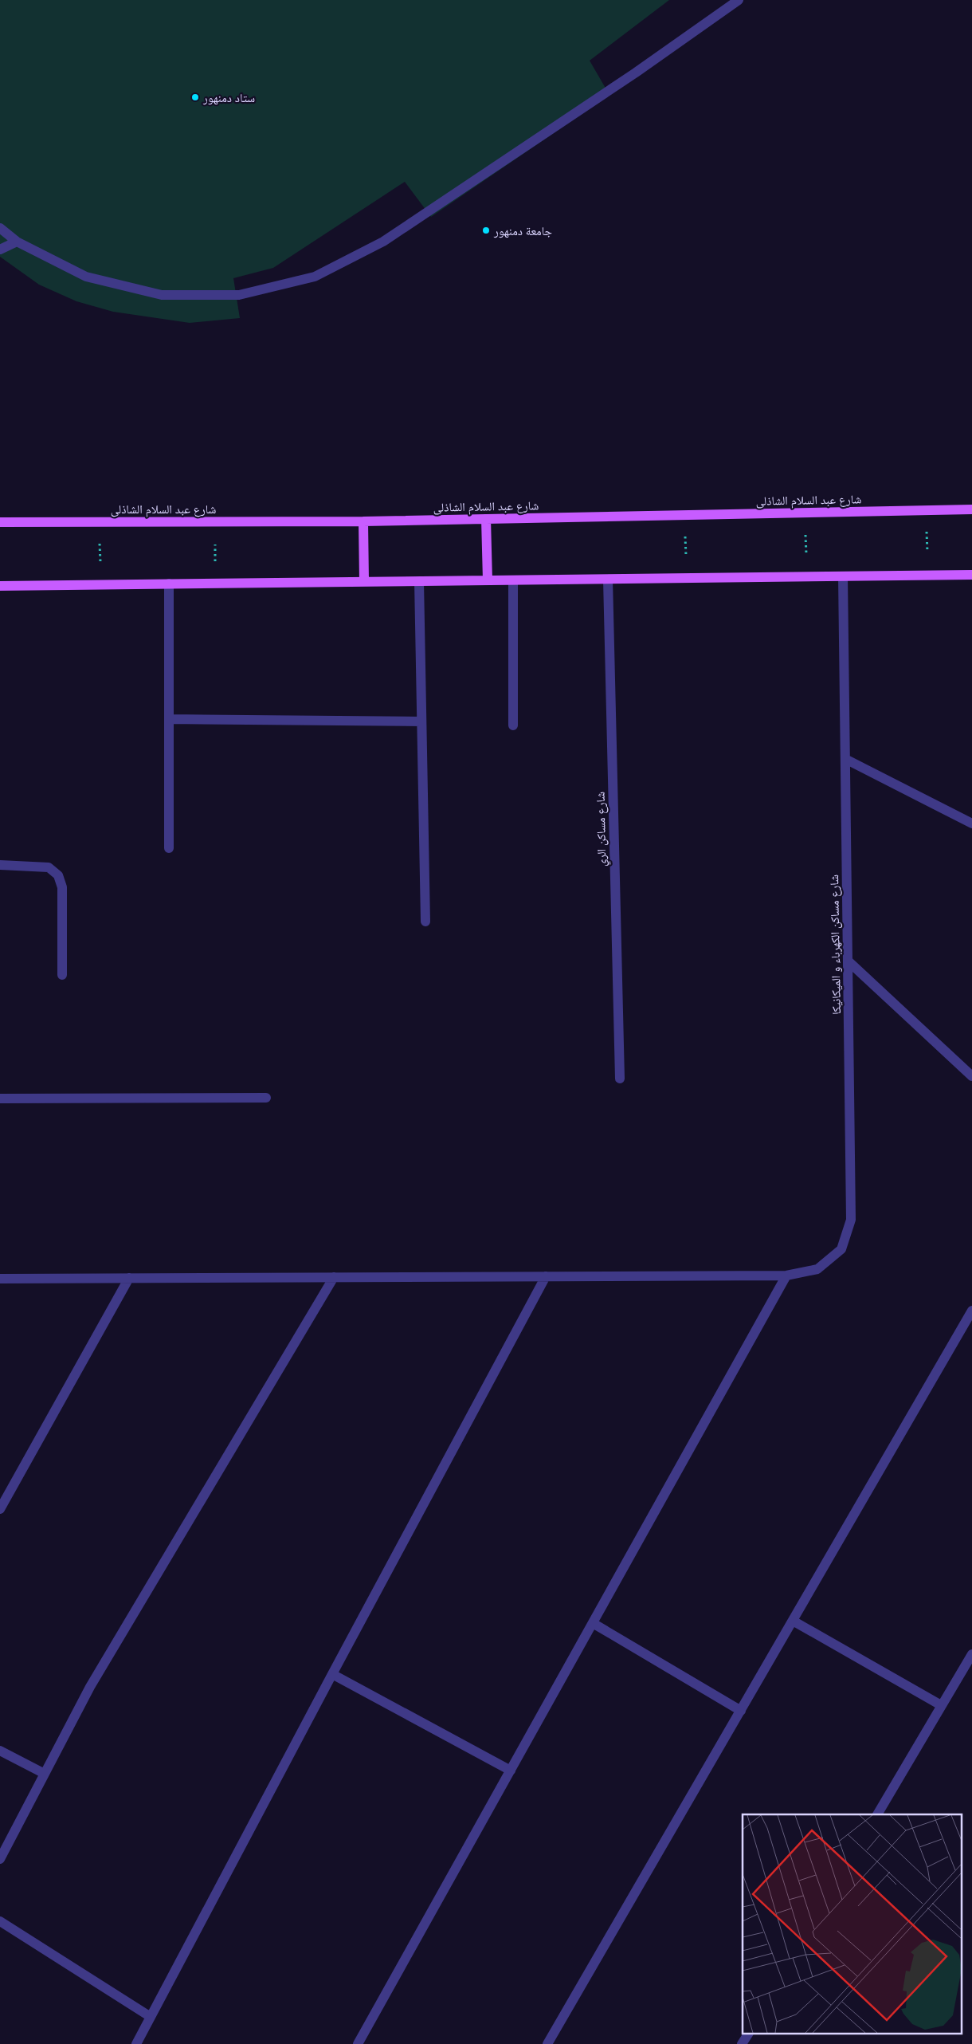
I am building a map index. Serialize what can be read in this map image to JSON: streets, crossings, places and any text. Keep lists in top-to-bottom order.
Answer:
{
  "streets": {
    "main road": ["شارع عبد السلام الشاذلى"],
    "street": ["شارع مساكن الري", "شارع مساكن الكهرباء و الميكانيكا"]
  },
  "places": ["ستاد دمنهور", "جامعة دمنهور"]
}
